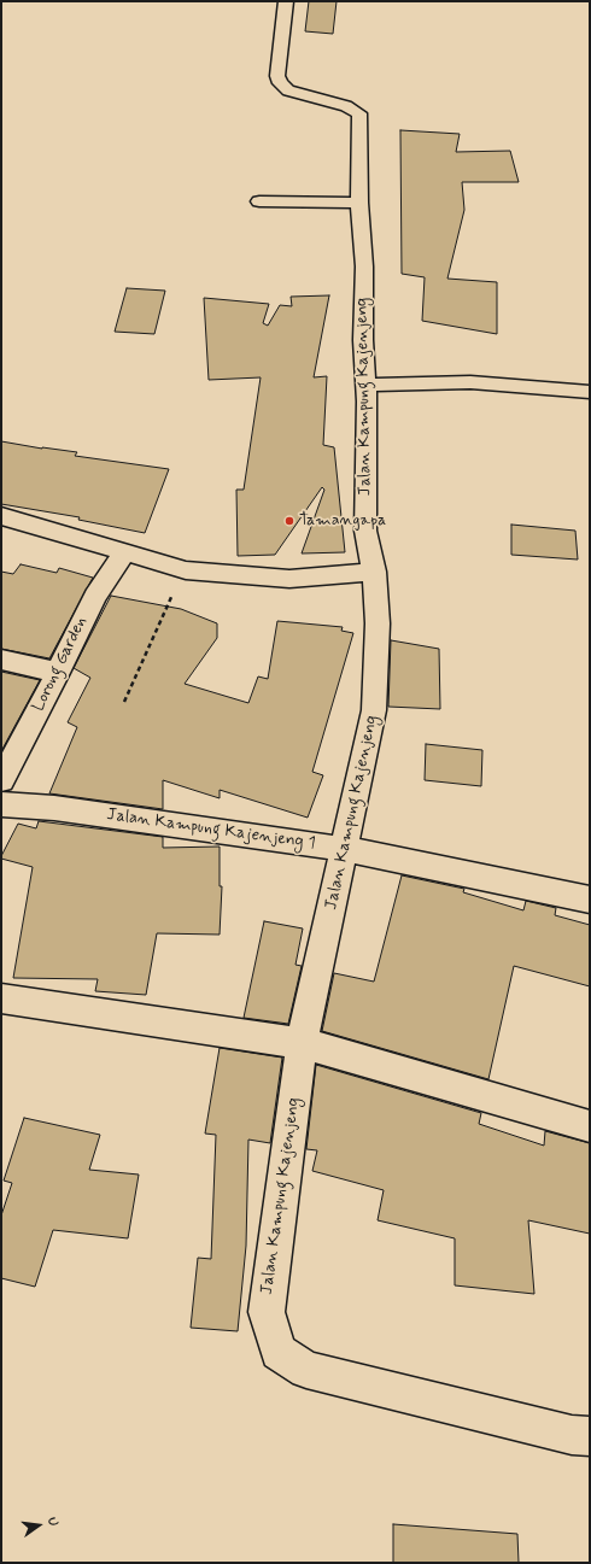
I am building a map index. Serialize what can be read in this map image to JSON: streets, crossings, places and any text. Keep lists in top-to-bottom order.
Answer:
{
  "streets": {
    "street": ["Jalan Kampung Kajenjeng", "Lorong Garden", "Jalan Kampung Kajenjeng 1"]
  },
  "crossings": [
    ["Jalan Kampung Kajenjeng", "Jalan Kampung Kajenjeng 1"]
  ],
  "places": ["Tamangapa"],
  "north": "right"
}
